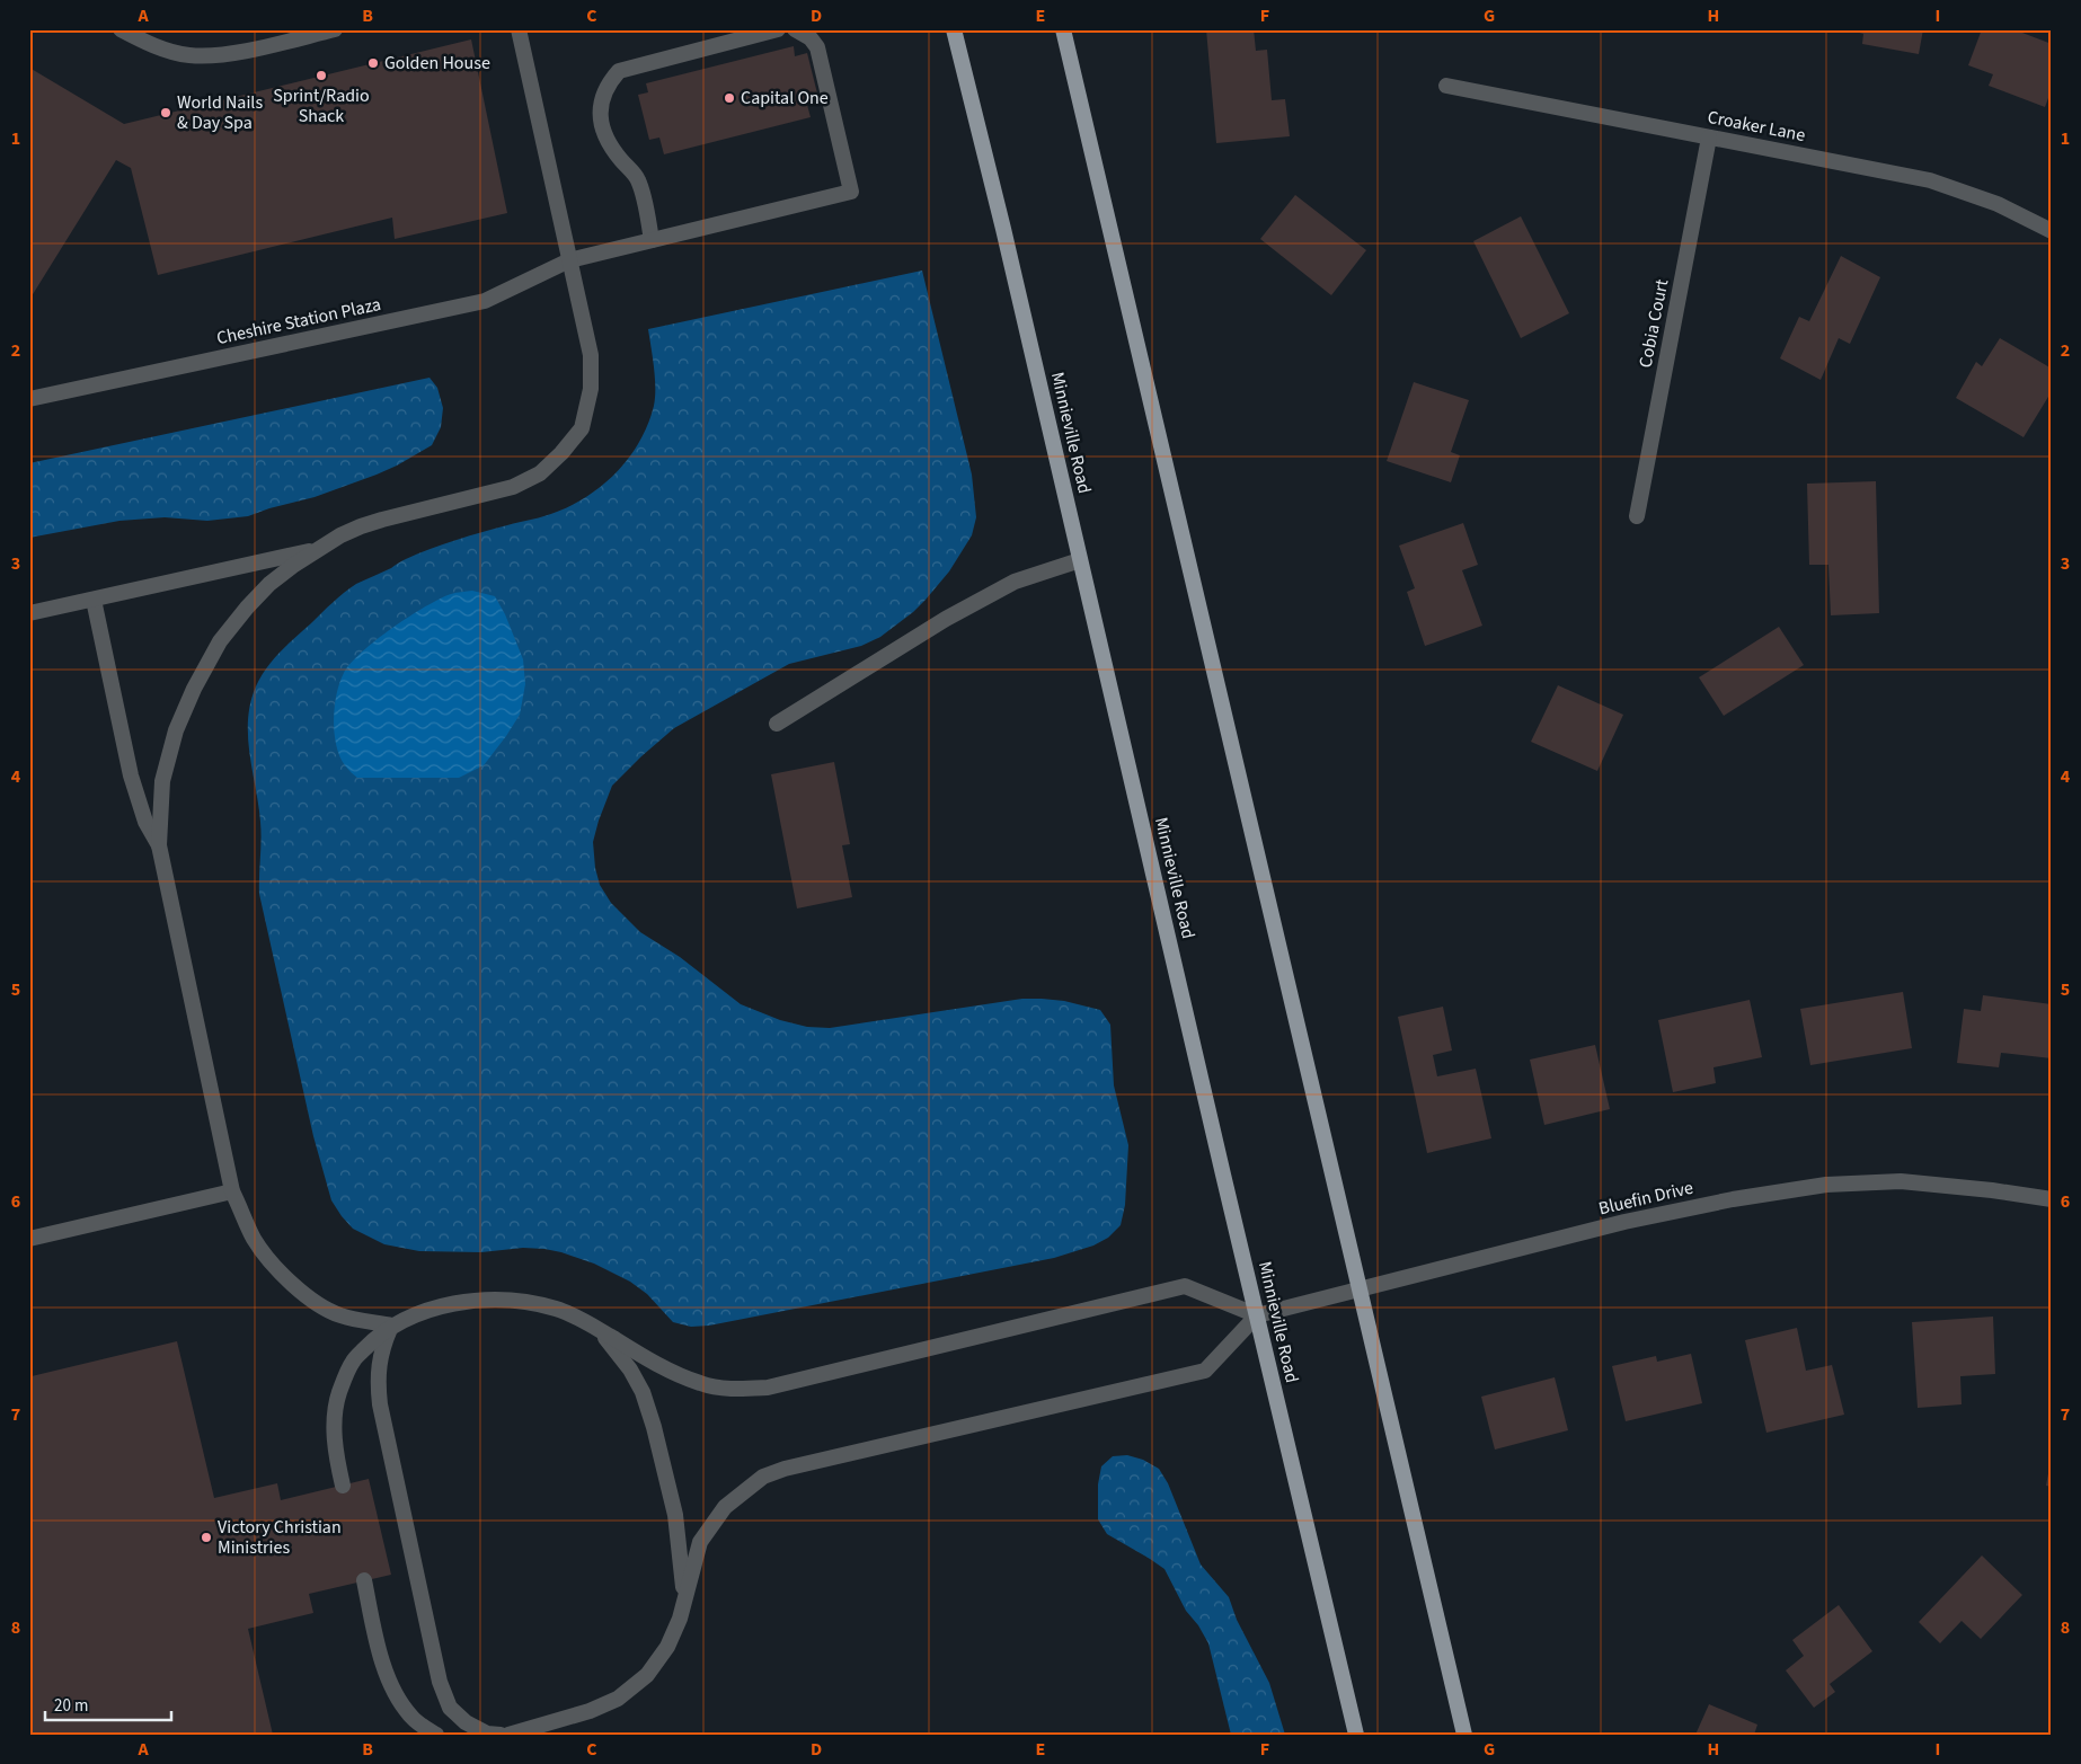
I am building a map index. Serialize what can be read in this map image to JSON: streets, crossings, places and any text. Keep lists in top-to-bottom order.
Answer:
{
  "streets": {
    "main road": ["Minnieville Road"],
    "street": [
      "Croaker Lane",
      "Cheshire Station Plaza",
      "Cobia Court",
      "Bluefin Drive"
    ]
  },
  "crossings": [
    ["Croaker Lane", "Cobia Court"],
    ["Minnieville Road", "Bluefin Drive"]
  ],
  "places": [
    "Golden House",
    "Sprint/Radio Shack",
    "Capital One",
    "World Nails & Day Spa",
    "Victory Christian Ministries"
  ],
  "scale_bar": "20 m",
  "grid": {
    "columns": [
      "A",
      "B",
      "C",
      "D",
      "E",
      "F",
      "G",
      "H",
      "I"
    ],
    "rows": [
      "1",
      "2",
      "3",
      "4",
      "5",
      "6",
      "7",
      "8"
    ]
  }
}
